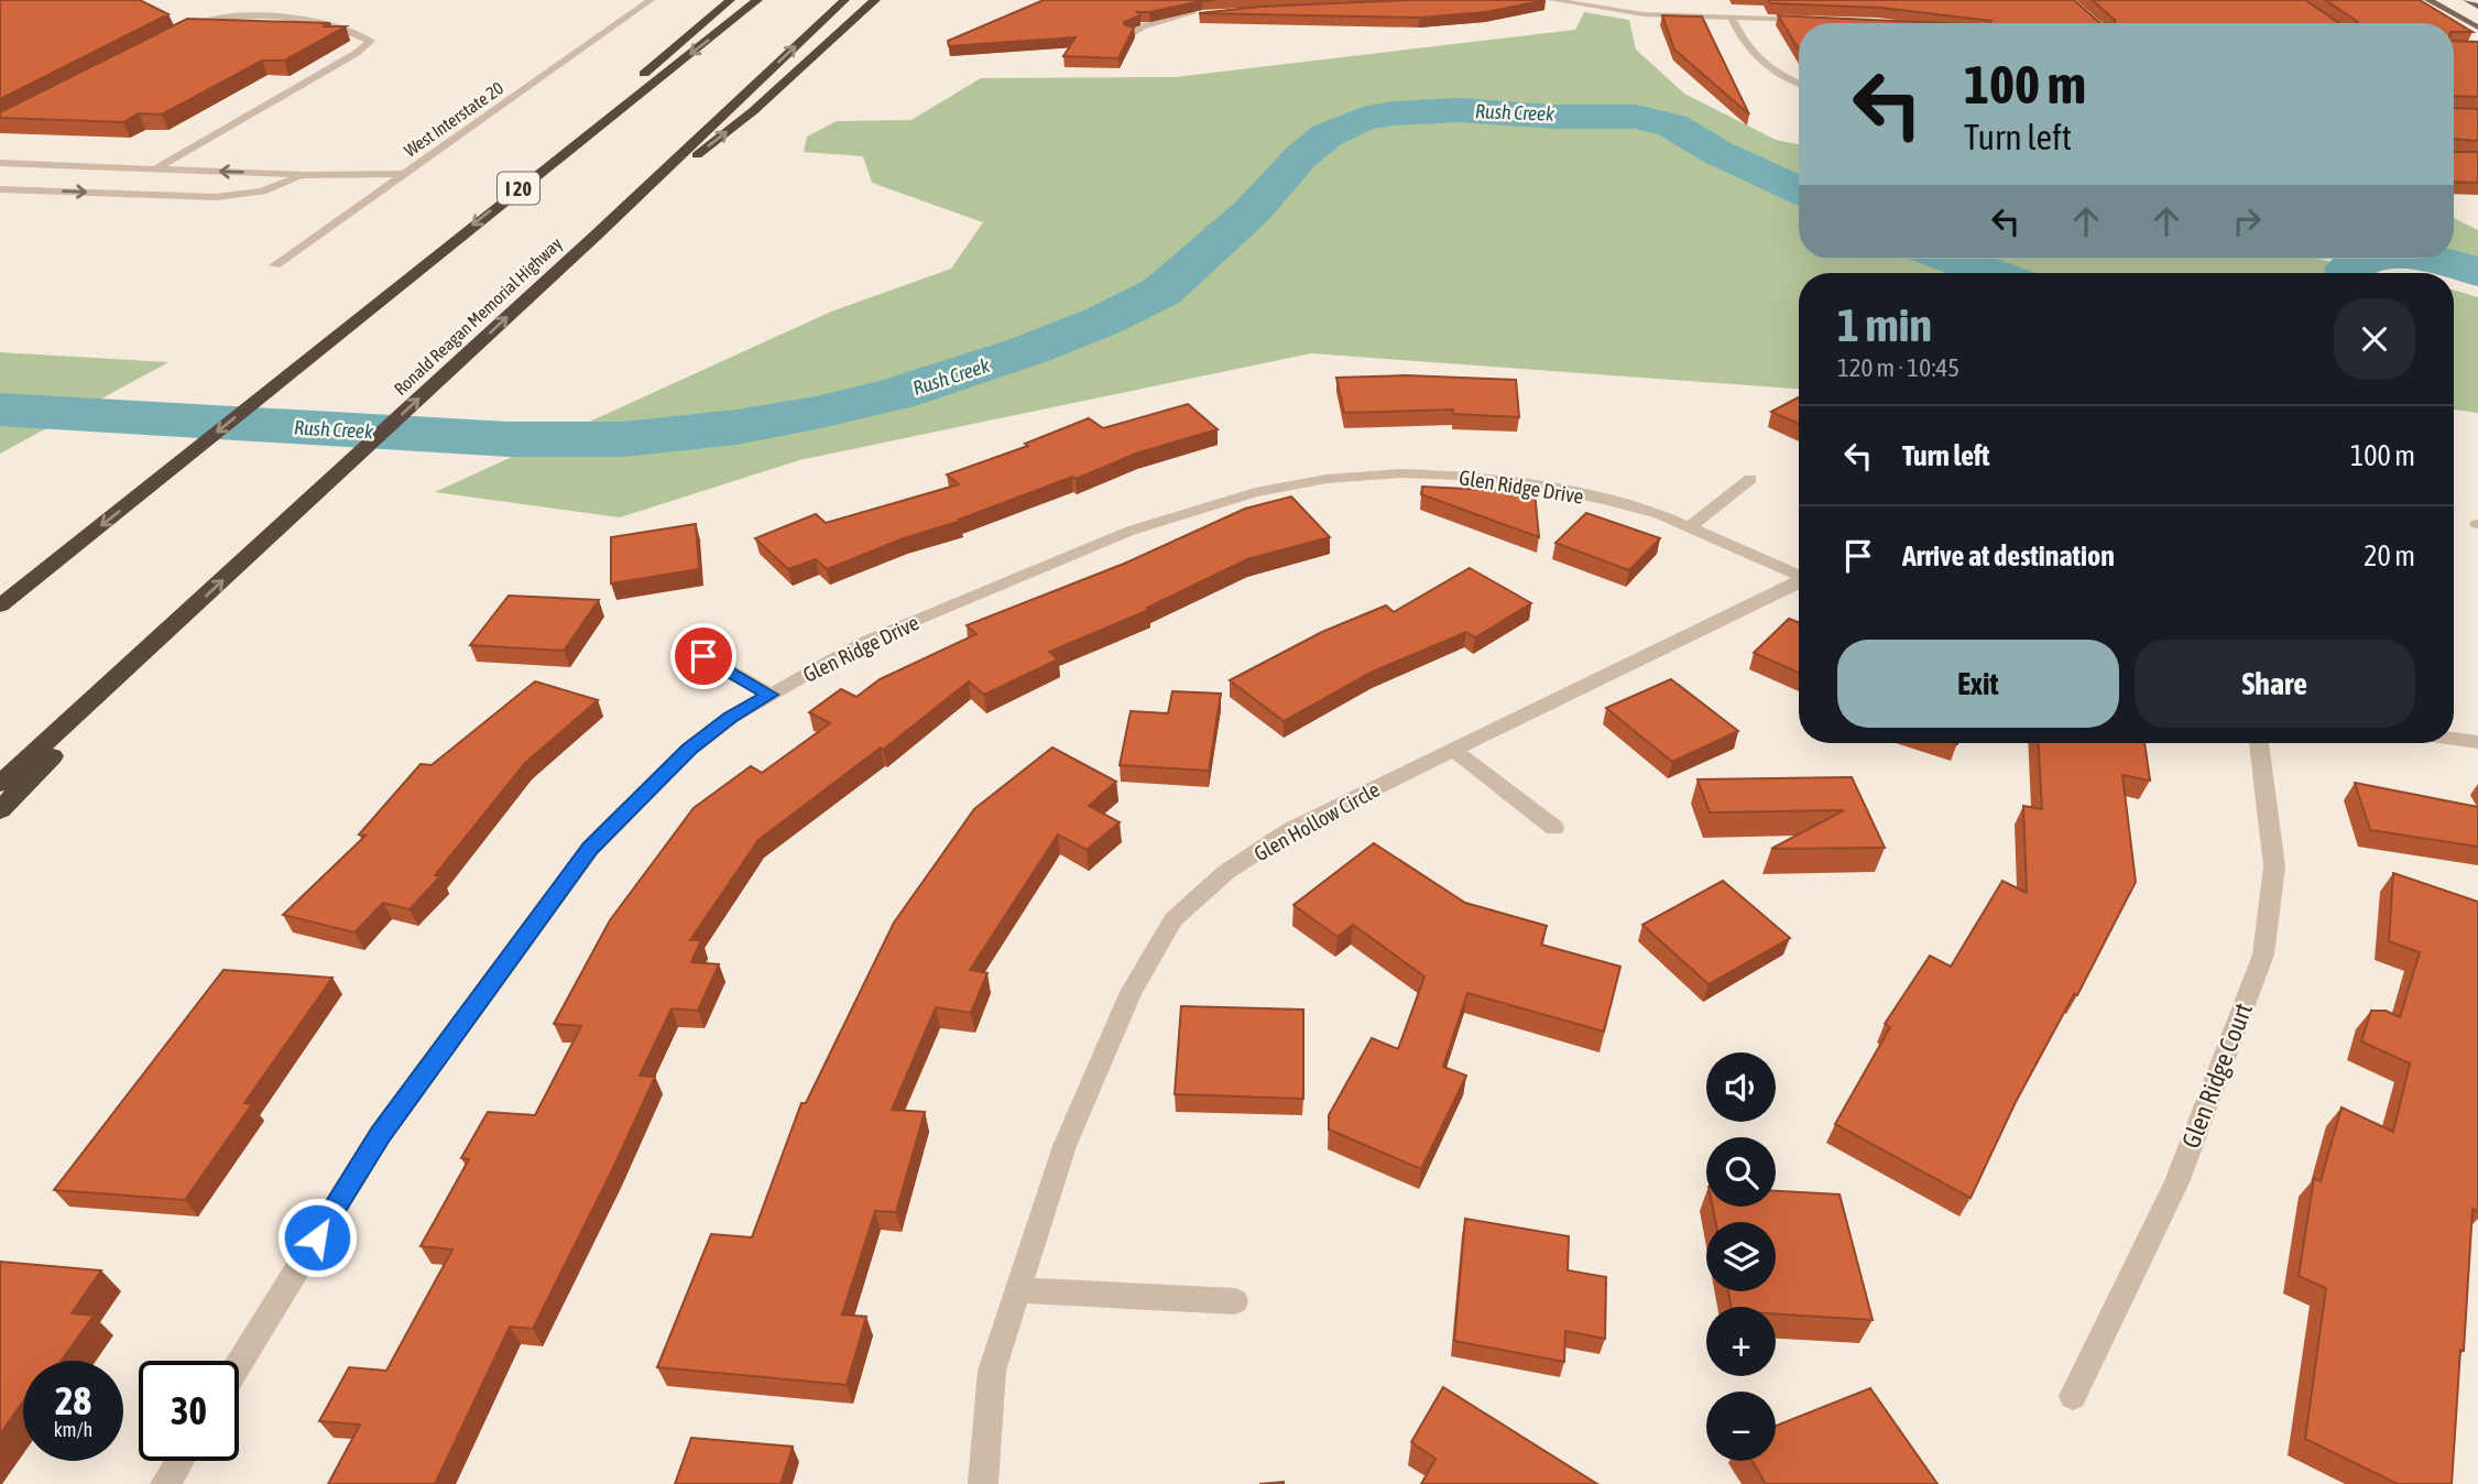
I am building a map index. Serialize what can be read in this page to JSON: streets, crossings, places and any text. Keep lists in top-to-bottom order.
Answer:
{
  "streets": {
    "highway": ["I 20", "Ronald Reagan Memorial Highway"],
    "street": [
      "West Interstate 20",
      "Glen Ridge Drive",
      "Glen Hollow Circle",
      "Glen Ridge Court"
    ]
  },
  "water": ["Rush Creek"],
  "page": {
    "turn": ["100 m", "Turn left"],
    "heading": ["1 min", "120 m · 10:45"],
    "list": [
      {
        "name": "Turn left",
        "value": "100 m"
      },
      {
        "name": "Arrive at destination",
        "value": "20 m"
      }
    ],
    "buttons": ["Exit", "Share"],
    "map_buttons": ["+", "−"],
    "speed": "28 km/h",
    "limit": "30"
  }
}
